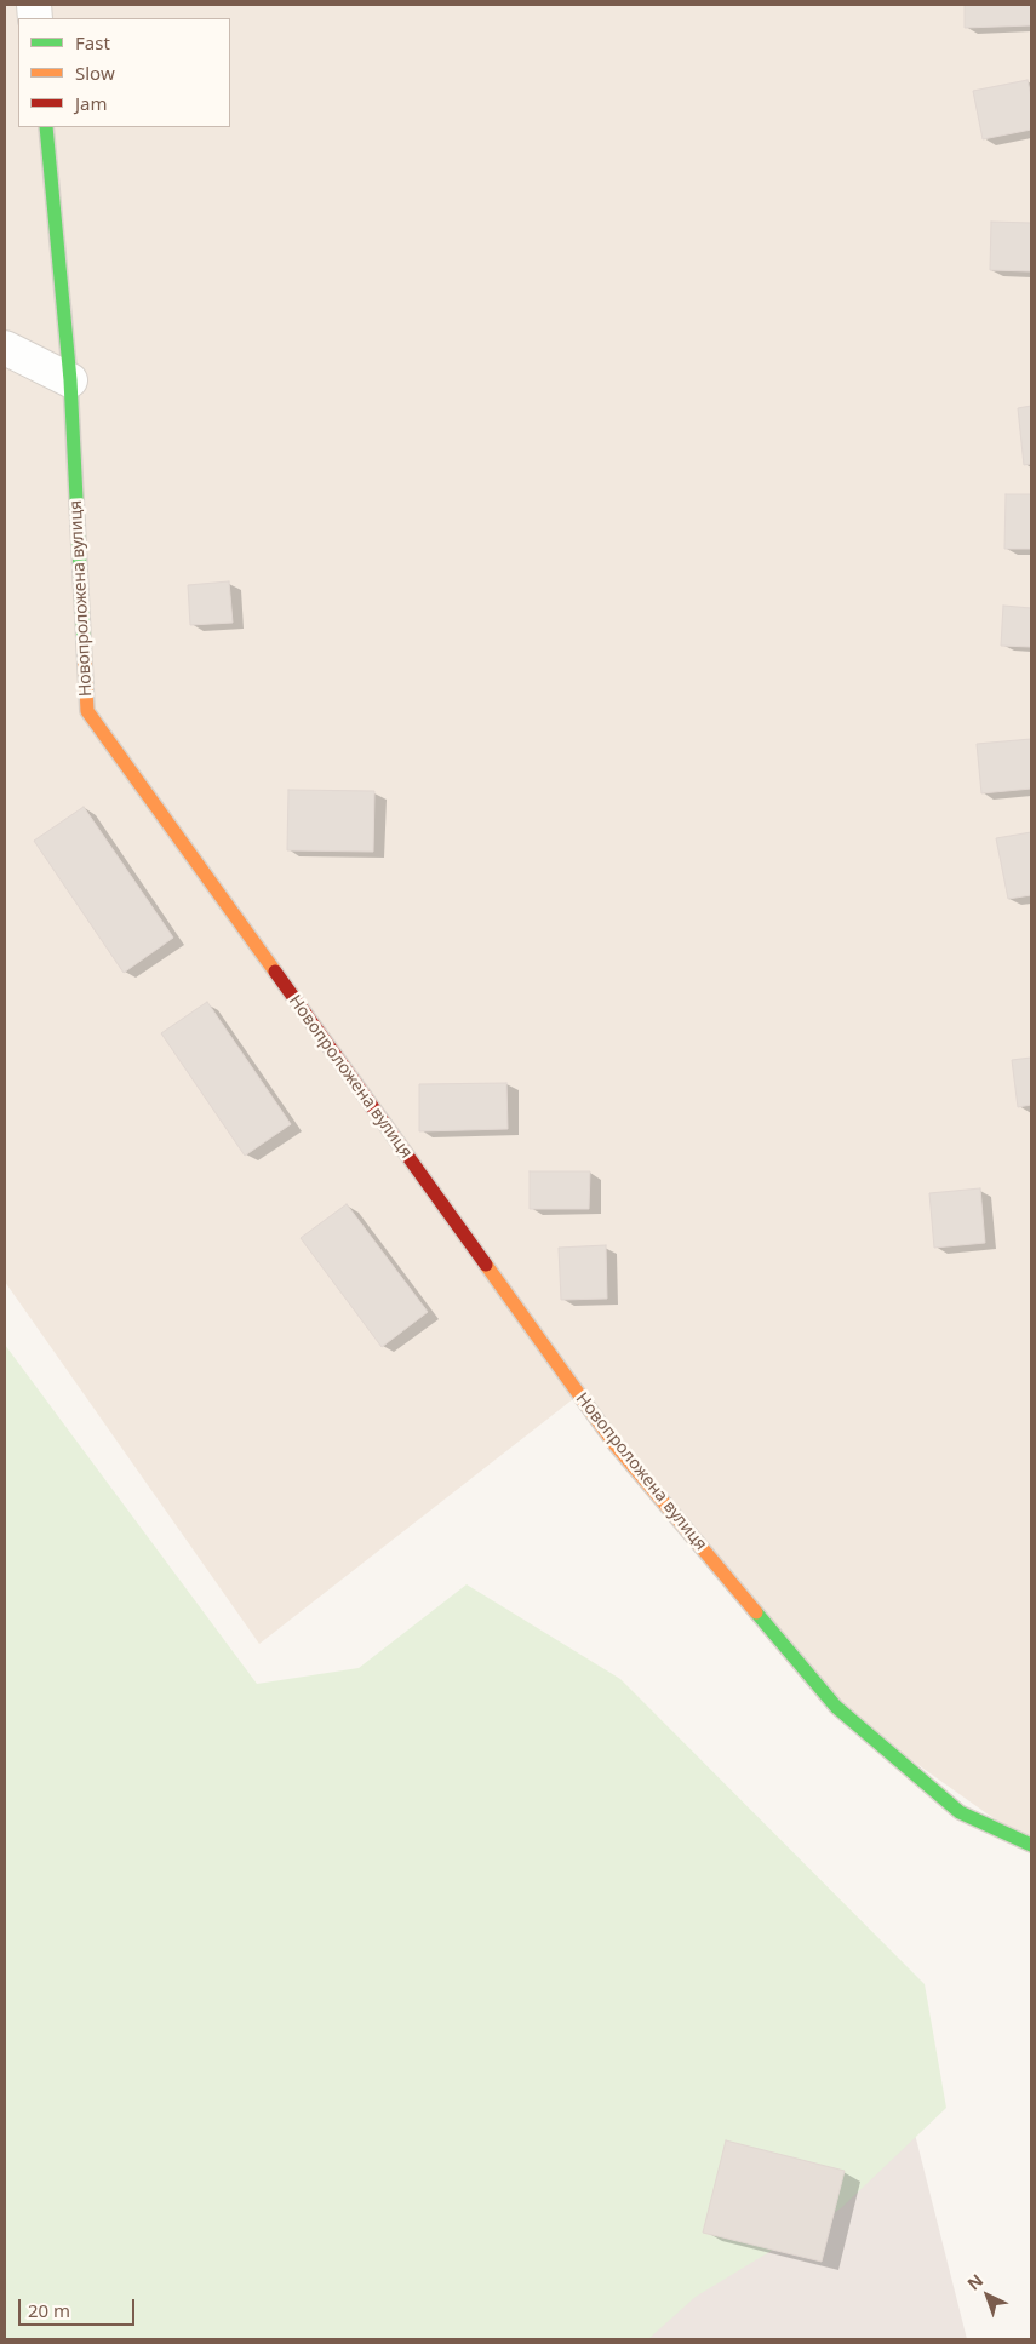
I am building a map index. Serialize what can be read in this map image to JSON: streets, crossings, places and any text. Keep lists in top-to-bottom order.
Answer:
{
  "streets": {
    "street": ["Новопроложена вулиця"]
  },
  "legend": ["Fast", "Slow", "Jam"],
  "scale_bar": "20 m",
  "north": "top left"
}
